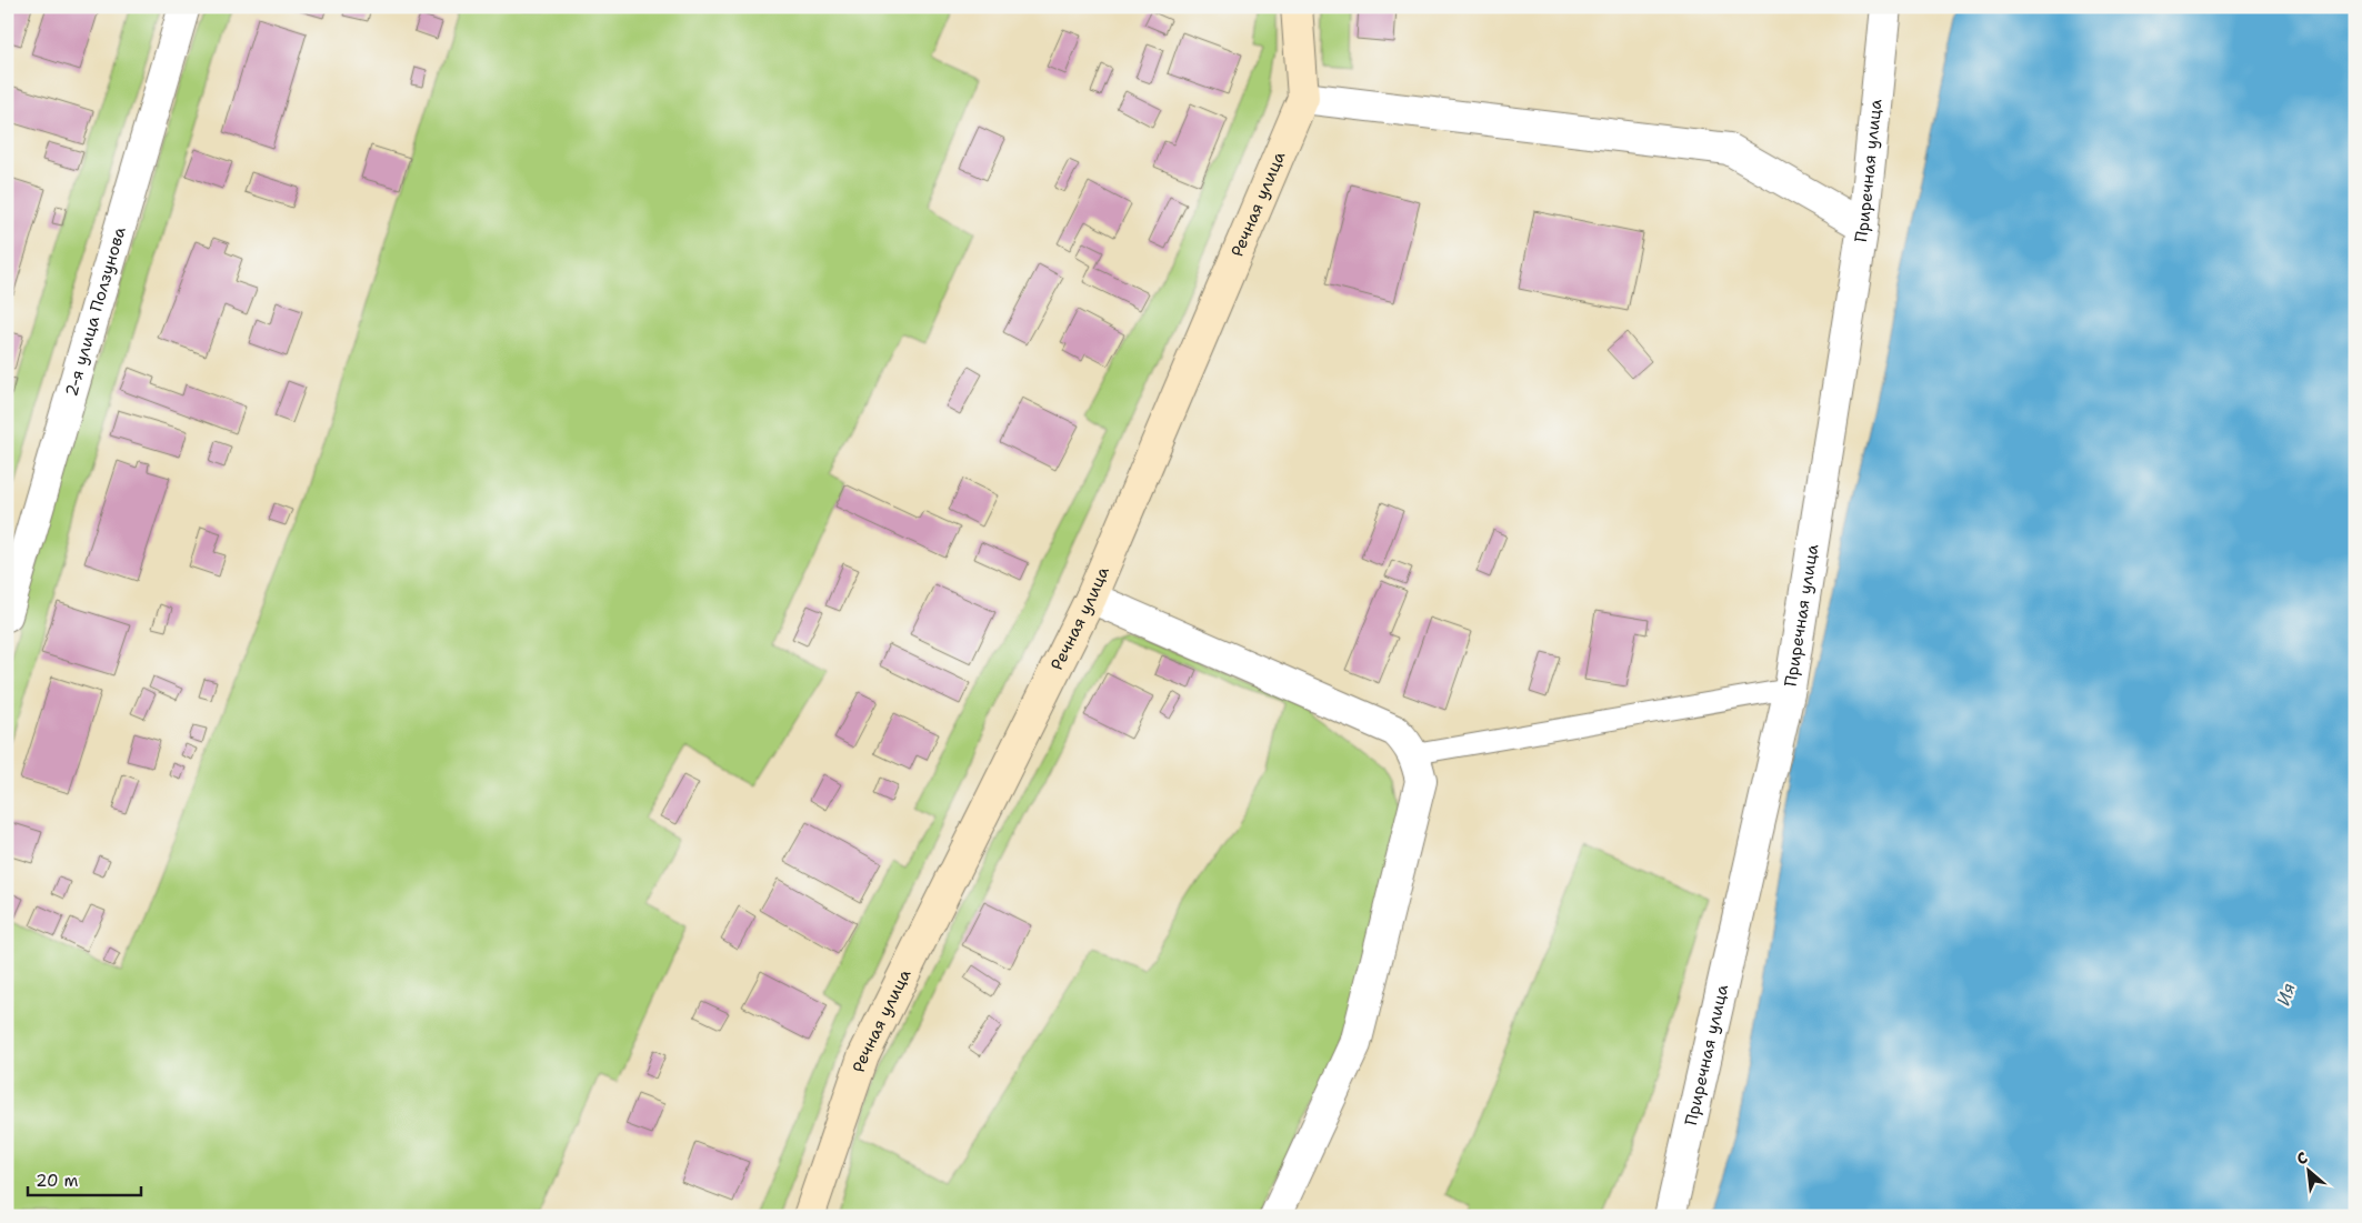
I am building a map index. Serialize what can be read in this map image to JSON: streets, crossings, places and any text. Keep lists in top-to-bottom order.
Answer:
{
  "streets": {
    "street": ["Приречная улица", "Речная улица", "2-я улица Ползунова"]
  },
  "water": ["Ия"],
  "scale_bar": "20 m",
  "north": "top left"
}
